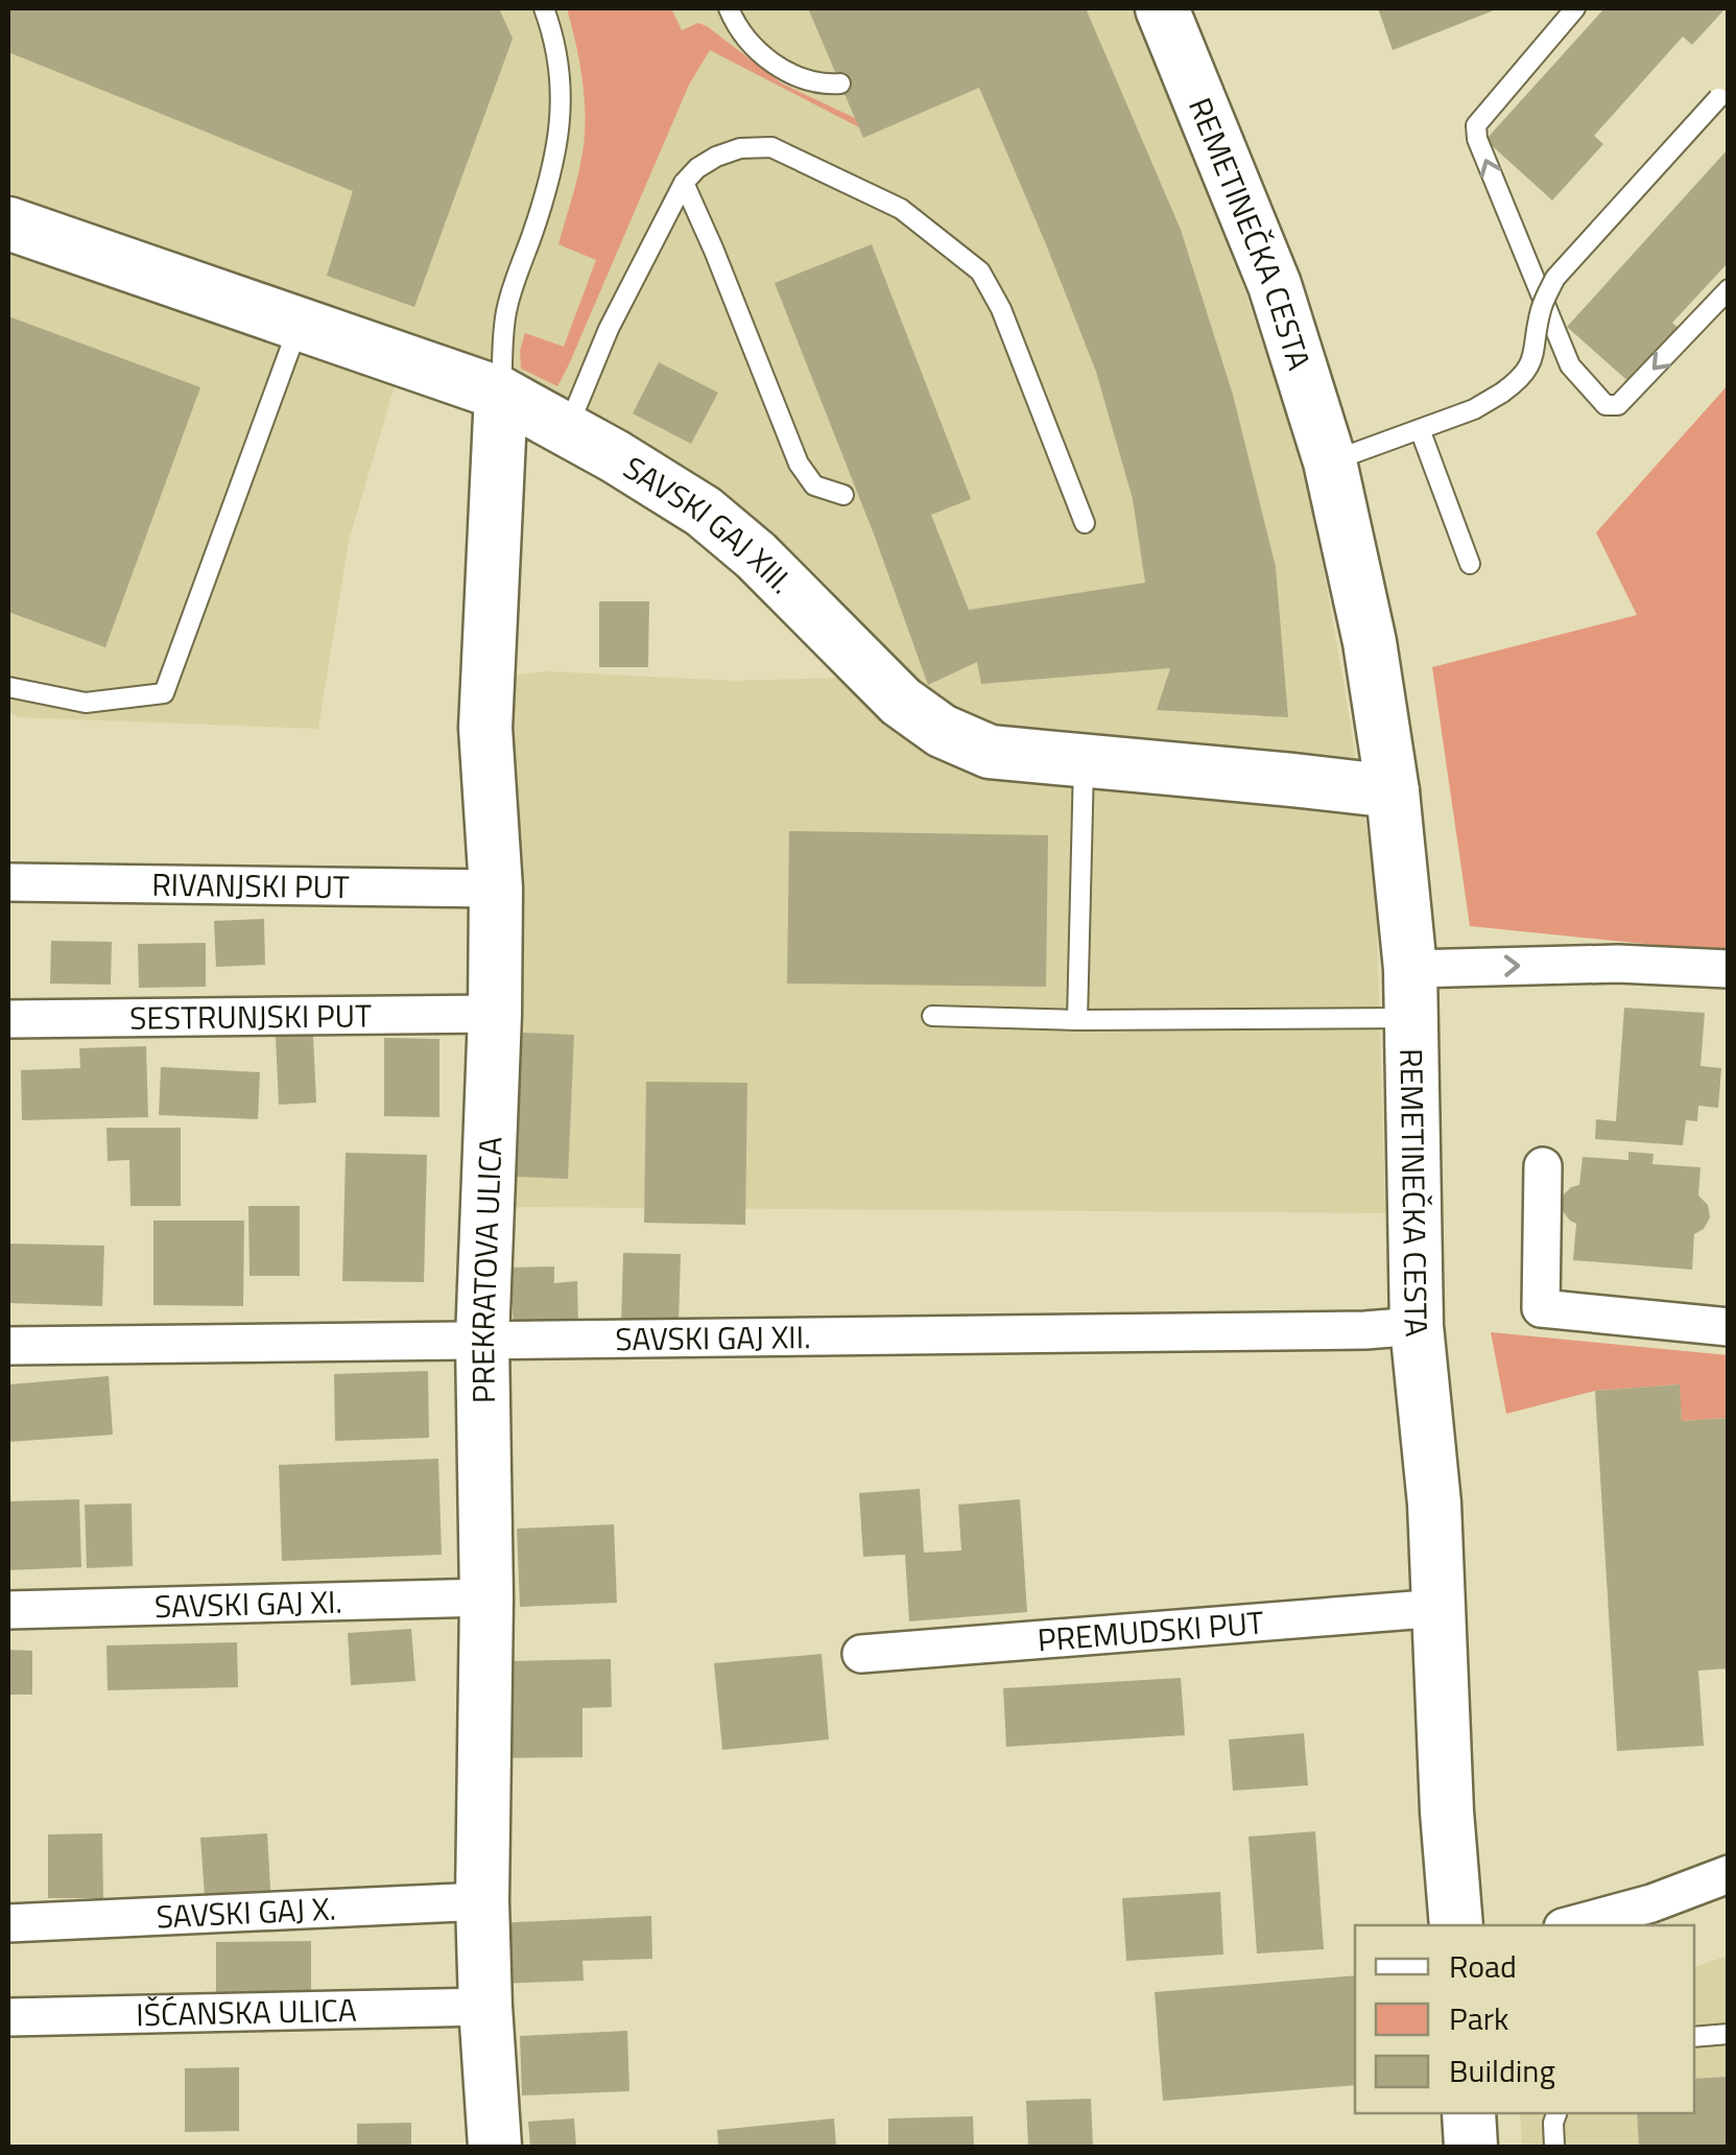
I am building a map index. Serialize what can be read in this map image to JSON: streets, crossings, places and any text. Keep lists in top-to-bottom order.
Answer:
{
  "streets": {
    "street": [
      "REMETINEČKA CESTA",
      "SAVSKI GAJ XIII.",
      "RIVANJSKI PUT",
      "SESTRUNJSKI PUT",
      "PREKRATOVA ULICA",
      "SAVSKI GAJ XII.",
      "SAVSKI GAJ XI.",
      "PREMUDSKI PUT",
      "SAVSKI GAJ X.",
      "IŠĆANSKA ULICA"
    ]
  },
  "crossings": [
    ["REMETINEČKA CESTA", "SAVSKI GAJ XIII."],
    ["REMETINEČKA CESTA", "SAVSKI GAJ XII."],
    ["REMETINEČKA CESTA", "PREMUDSKI PUT"],
    ["SAVSKI GAJ XIII.", "PREKRATOVA ULICA"],
    ["RIVANJSKI PUT", "PREKRATOVA ULICA"],
    ["SESTRUNJSKI PUT", "PREKRATOVA ULICA"],
    ["PREKRATOVA ULICA", "SAVSKI GAJ XII."],
    ["PREKRATOVA ULICA", "SAVSKI GAJ XI."],
    ["PREKRATOVA ULICA", "SAVSKI GAJ X."],
    ["PREKRATOVA ULICA", "IŠĆANSKA ULICA"]
  ],
  "legend": ["Road", "Park", "Building"]
}
